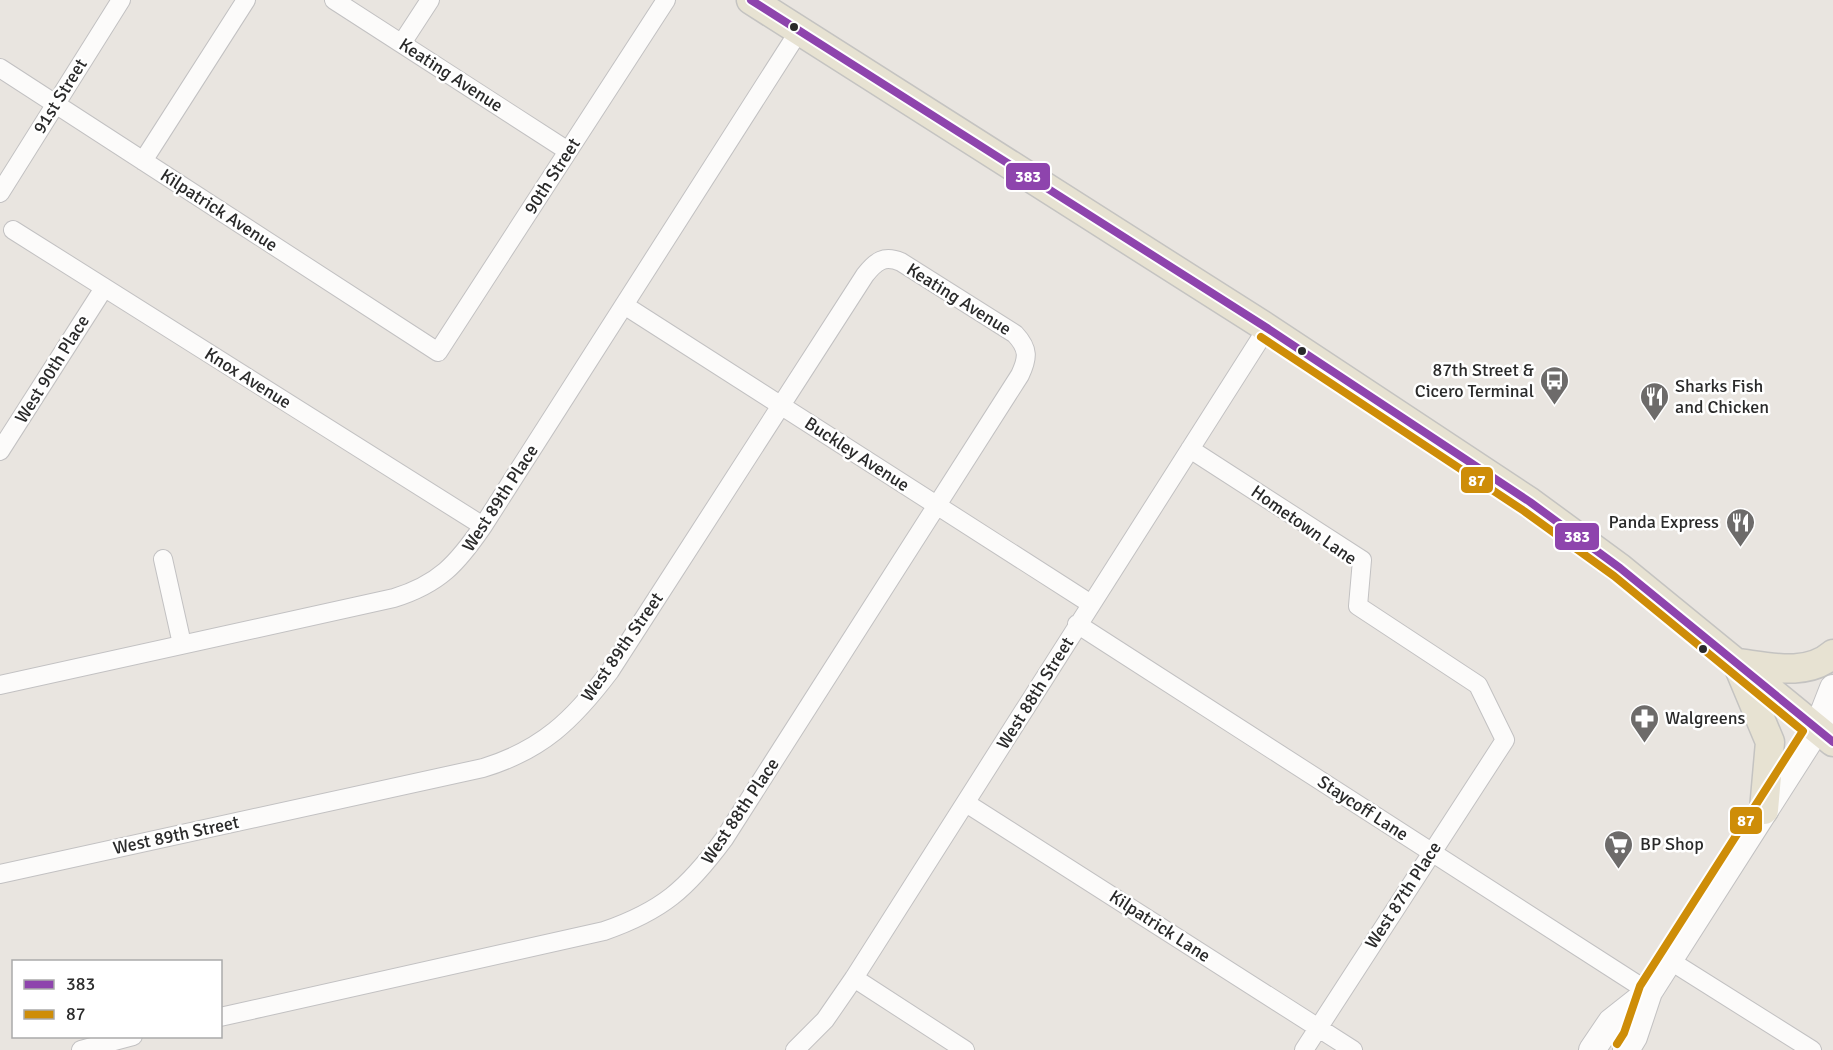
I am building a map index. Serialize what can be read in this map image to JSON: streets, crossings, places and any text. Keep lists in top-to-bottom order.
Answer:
{
  "streets": {
    "street": [
      "Keating Avenue",
      "91st Street",
      "90th Street",
      "Kilpatrick Avenue",
      "West 90th Place",
      "Knox Avenue",
      "Buckley Avenue",
      "West 89th Place",
      "Hometown Lane",
      "West 89th Street",
      "West 88th Street",
      "Staycoff Lane",
      "West 88th Place",
      "West 87th Place",
      "Kilpatrick Lane"
    ]
  },
  "crossings": [
    ["Keating Avenue", "90th Street"],
    ["Keating Avenue", "West 89th Street"],
    ["Keating Avenue", "West 88th Place"],
    ["91st Street", "Kilpatrick Avenue"],
    ["90th Street", "Kilpatrick Avenue"],
    ["West 90th Place", "Knox Avenue"],
    ["Knox Avenue", "West 89th Place"],
    ["Buckley Avenue", "West 89th Place"],
    ["Buckley Avenue", "West 89th Street"],
    ["Buckley Avenue", "West 88th Street"],
    ["Buckley Avenue", "West 88th Place"],
    ["Hometown Lane", "West 88th Street"],
    ["Hometown Lane", "West 87th Place"],
    ["West 88th Street", "Staycoff Lane"],
    ["West 88th Street", "Kilpatrick Lane"],
    ["Staycoff Lane", "West 87th Place"],
    ["West 87th Place", "Kilpatrick Lane"]
  ],
  "places": {
    "bus stop": ["87th Street & Cicero Terminal"],
    "restaurant": ["Sharks Fish and Chicken", "Panda Express"],
    "pharmacy": ["Walgreens"],
    "supermarket": ["BP Shop"]
  },
  "lines": ["transit line 383", "transit line 87"],
  "legend": ["383", "87"]
}
